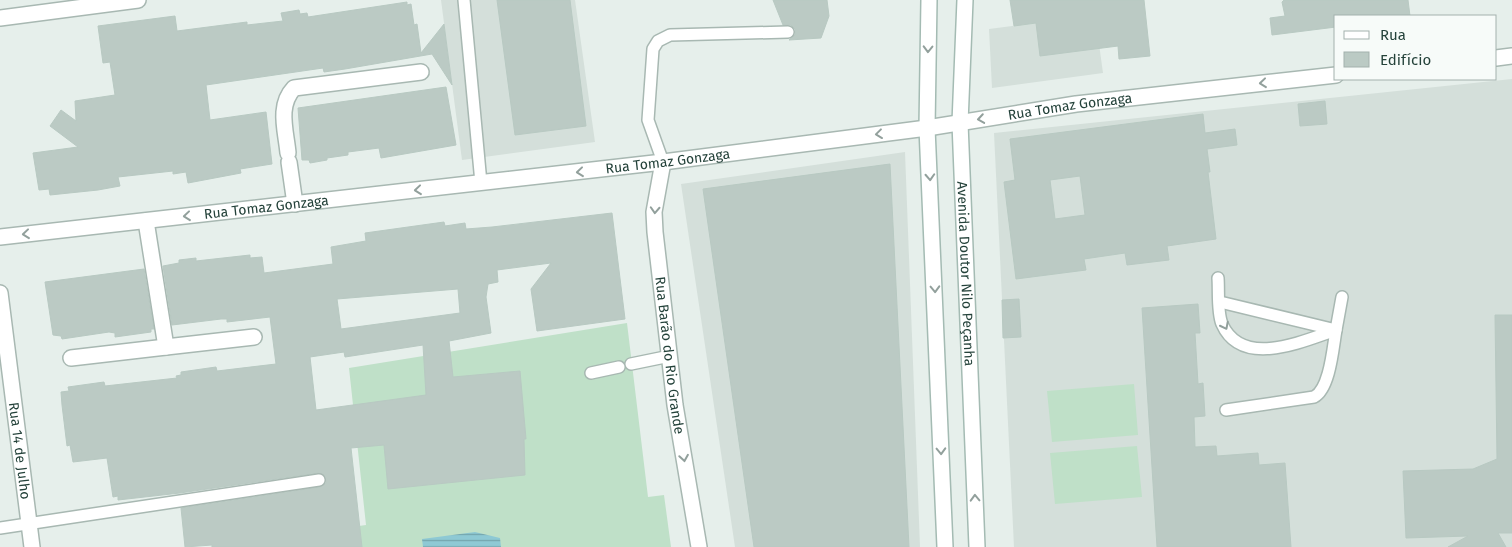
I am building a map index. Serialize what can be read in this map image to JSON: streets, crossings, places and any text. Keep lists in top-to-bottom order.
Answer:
{
  "streets": {
    "street": [
      "Rua Tomaz Gonzaga",
      "Avenida Doutor Nilo Peçanha",
      "Rua Barão do Rio Grande",
      "Rua 14 de Julho"
    ]
  },
  "crossings": [
    ["Rua Tomaz Gonzaga", "Avenida Doutor Nilo Peçanha"],
    ["Rua Tomaz Gonzaga", "Rua Barão do Rio Grande"]
  ],
  "one_way": ["Rua Tomaz Gonzaga", "Rua Barão do Rio Grande"],
  "legend": ["Rua", "Edifício"]
}
